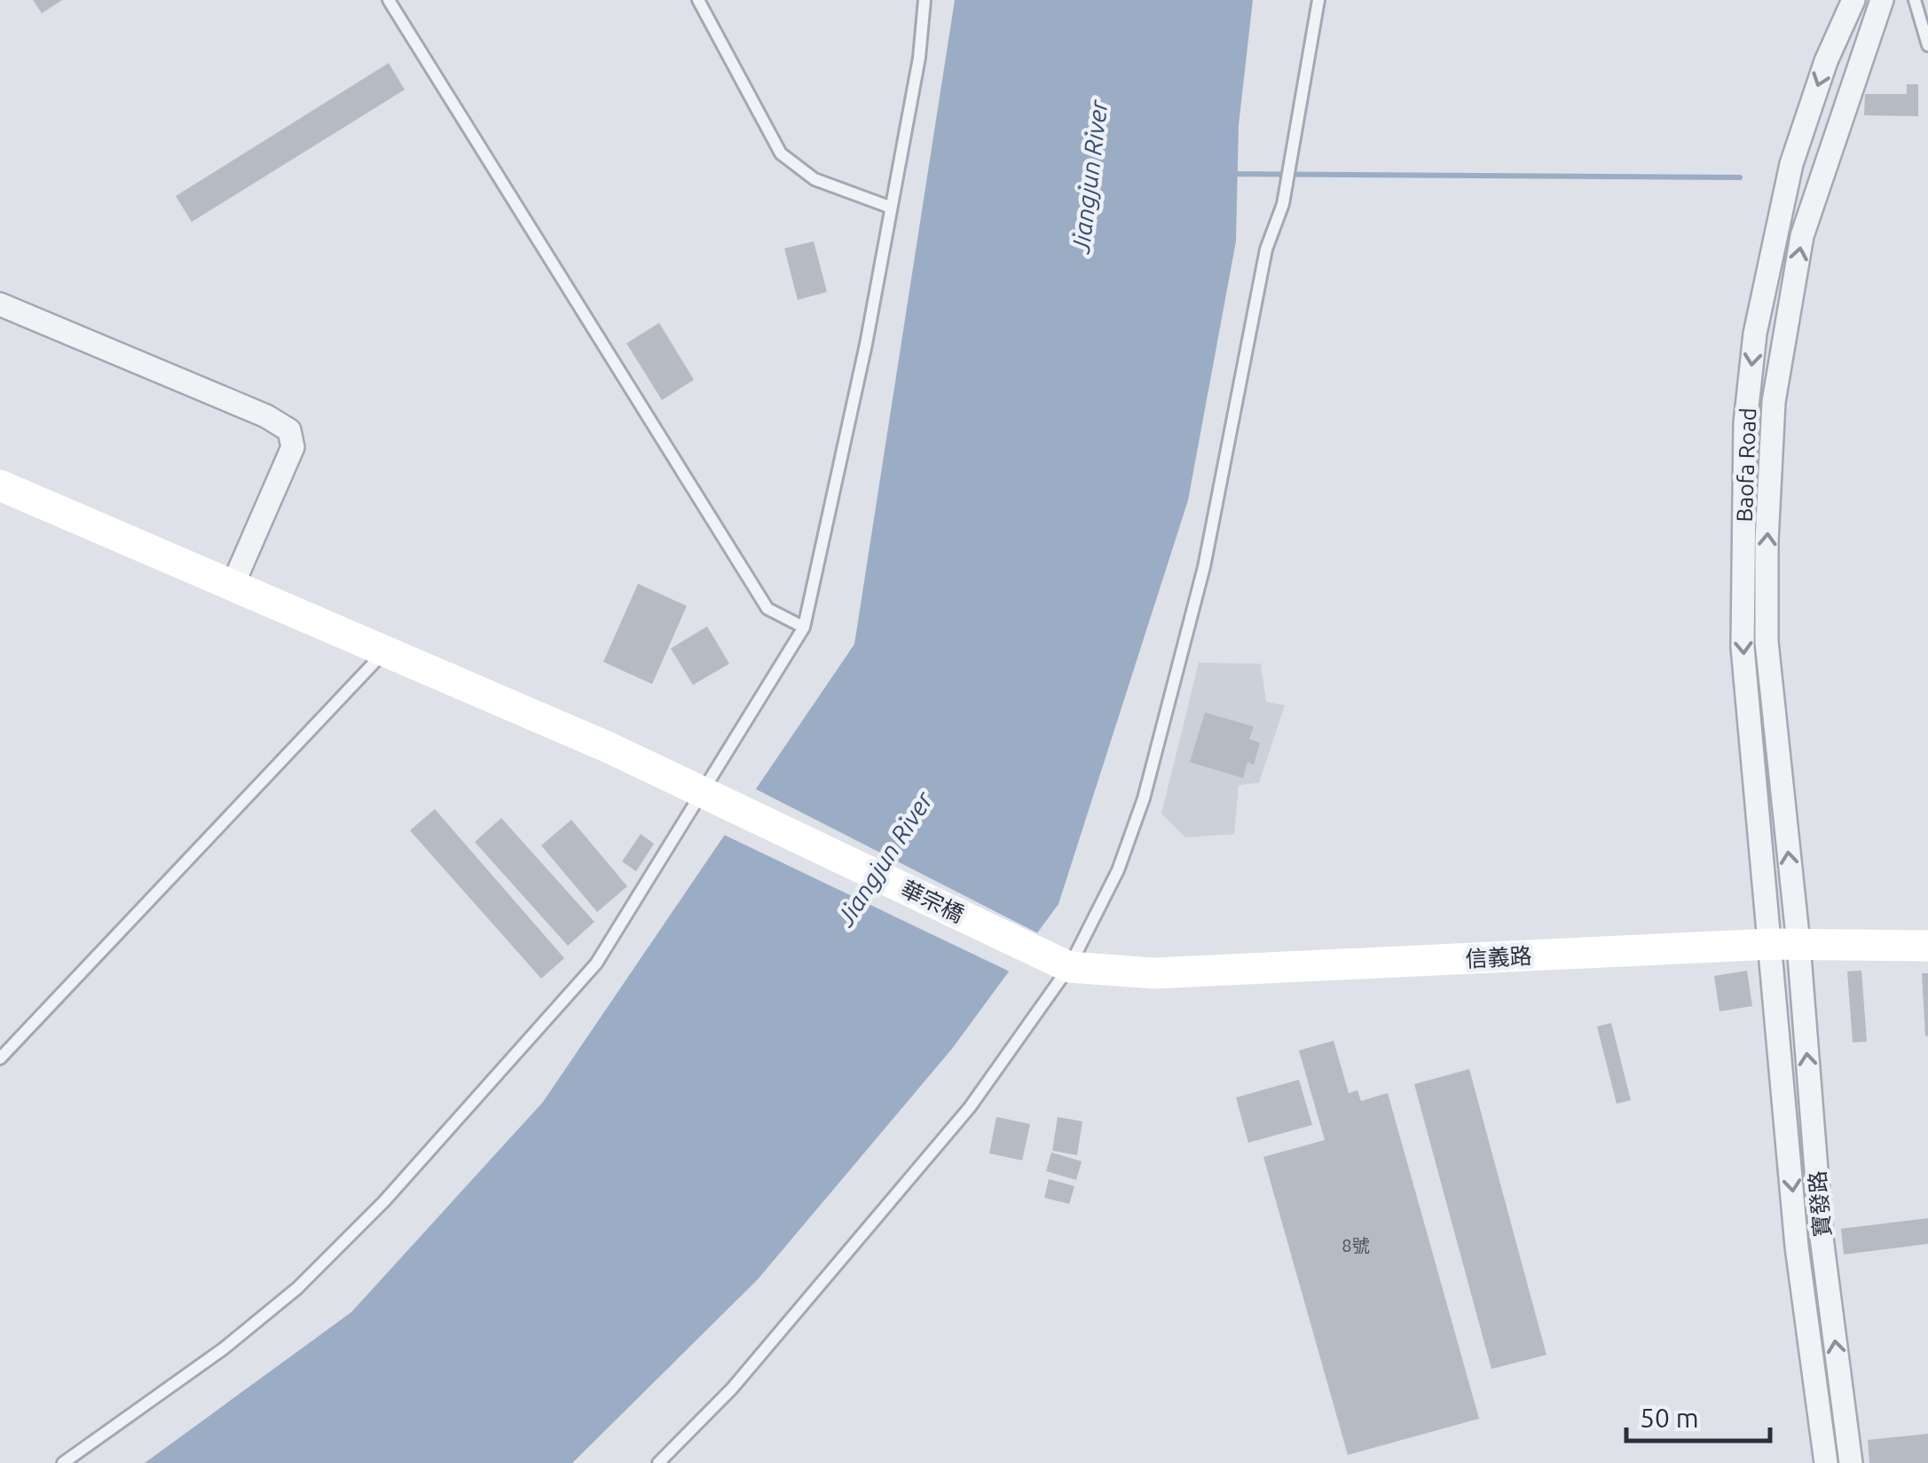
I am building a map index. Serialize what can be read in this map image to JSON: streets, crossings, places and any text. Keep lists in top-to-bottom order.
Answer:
{
  "streets": {
    "street": [
      "Baofa Road",
      "華宗橋",
      "信義路",
      "寶發路"
    ]
  },
  "crossings": [
    ["Baofa Road", "信義路"],
    ["Baofa Road", "寶發路"],
    ["華宗橋", "信義路"],
    ["信義路", "寶發路"]
  ],
  "water": ["Jiangjun River"],
  "house_numbers": ["8號"],
  "scale_bar": "50 m"
}
